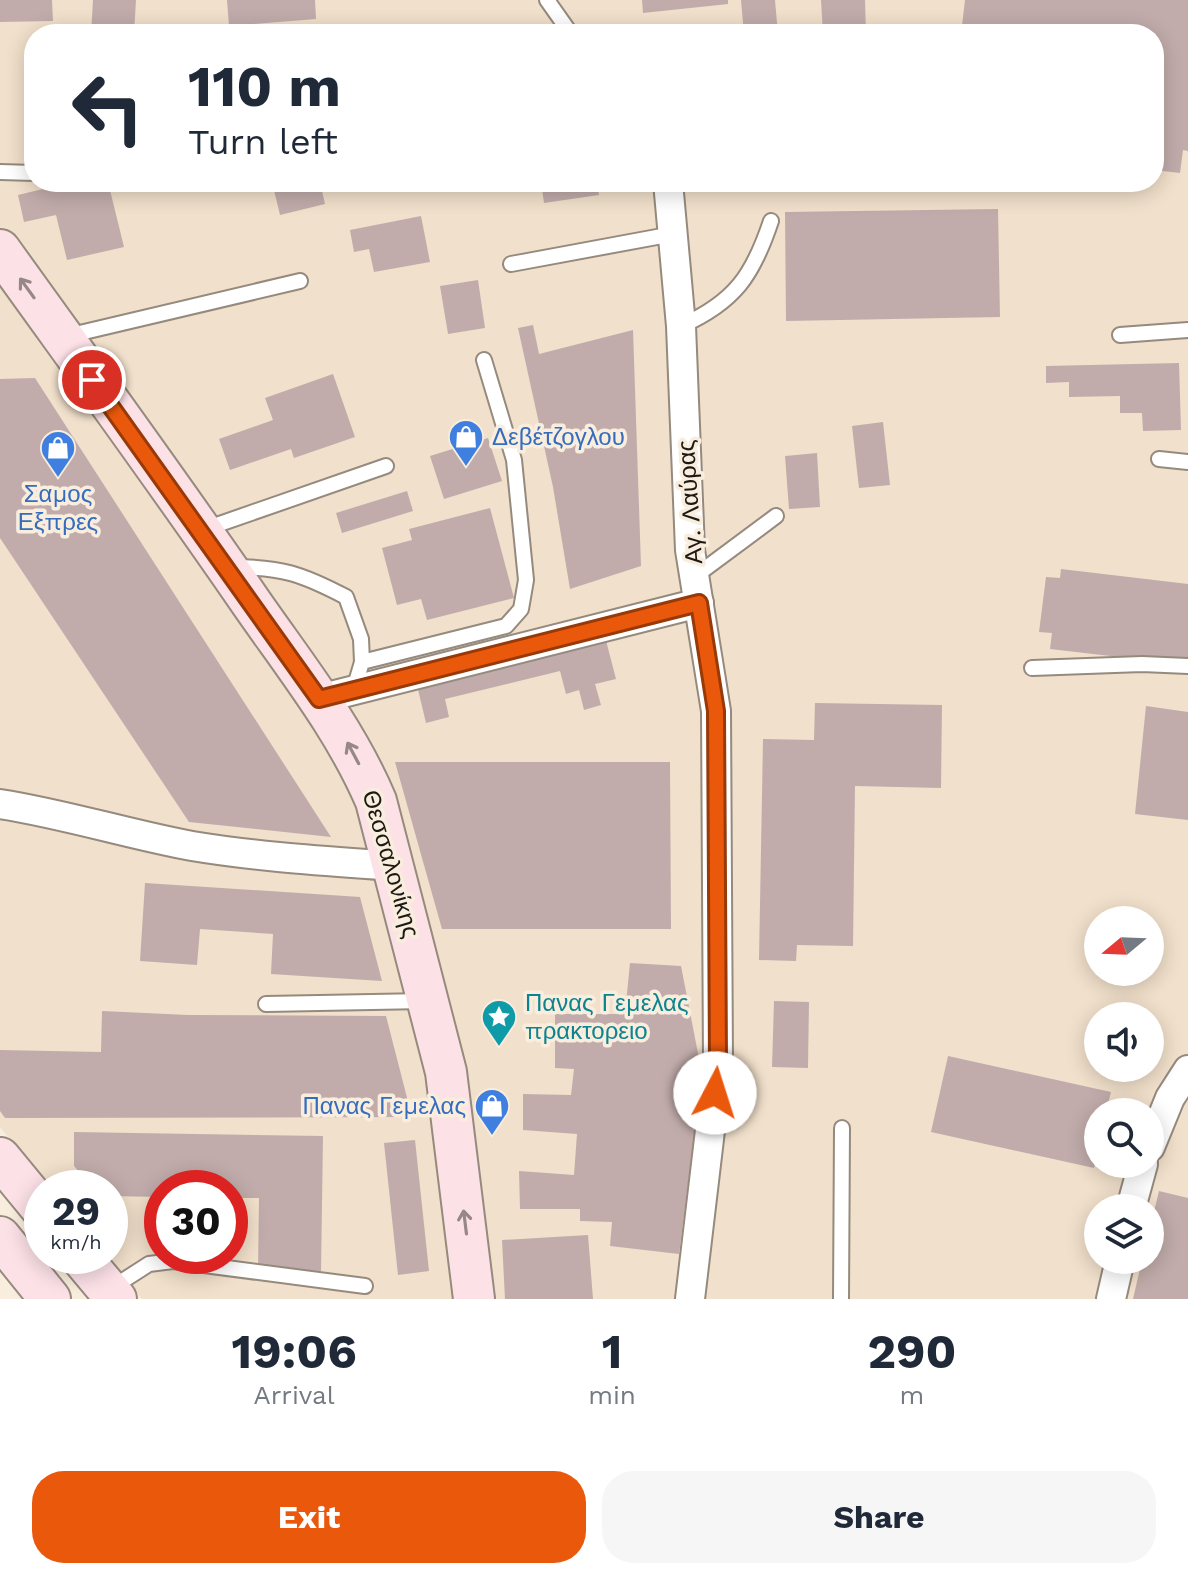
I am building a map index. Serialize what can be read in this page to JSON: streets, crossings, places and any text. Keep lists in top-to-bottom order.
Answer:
{
  "streets": {
    "street": ["Αγ. Λαύρας", "Θεσσαλονίκης"]
  },
  "one_way": ["Θεσσαλονίκης"],
  "places": {
    "shop": ["Δεβέτζογλου", "Σαμος Εξπρες", "Πανας Γεμελας"],
    "place": ["Πανας Γεμελας πρακτορειο"]
  },
  "north": "left",
  "page": {
    "turn": ["110 m", "Turn left"],
    "speed": "29 km/h",
    "limit": "30",
    "eta": [
      "19:06",
      "Arrival",
      "1",
      "min",
      "290",
      "m"
    ],
    "buttons": ["Exit", "Share"]
  }
}
